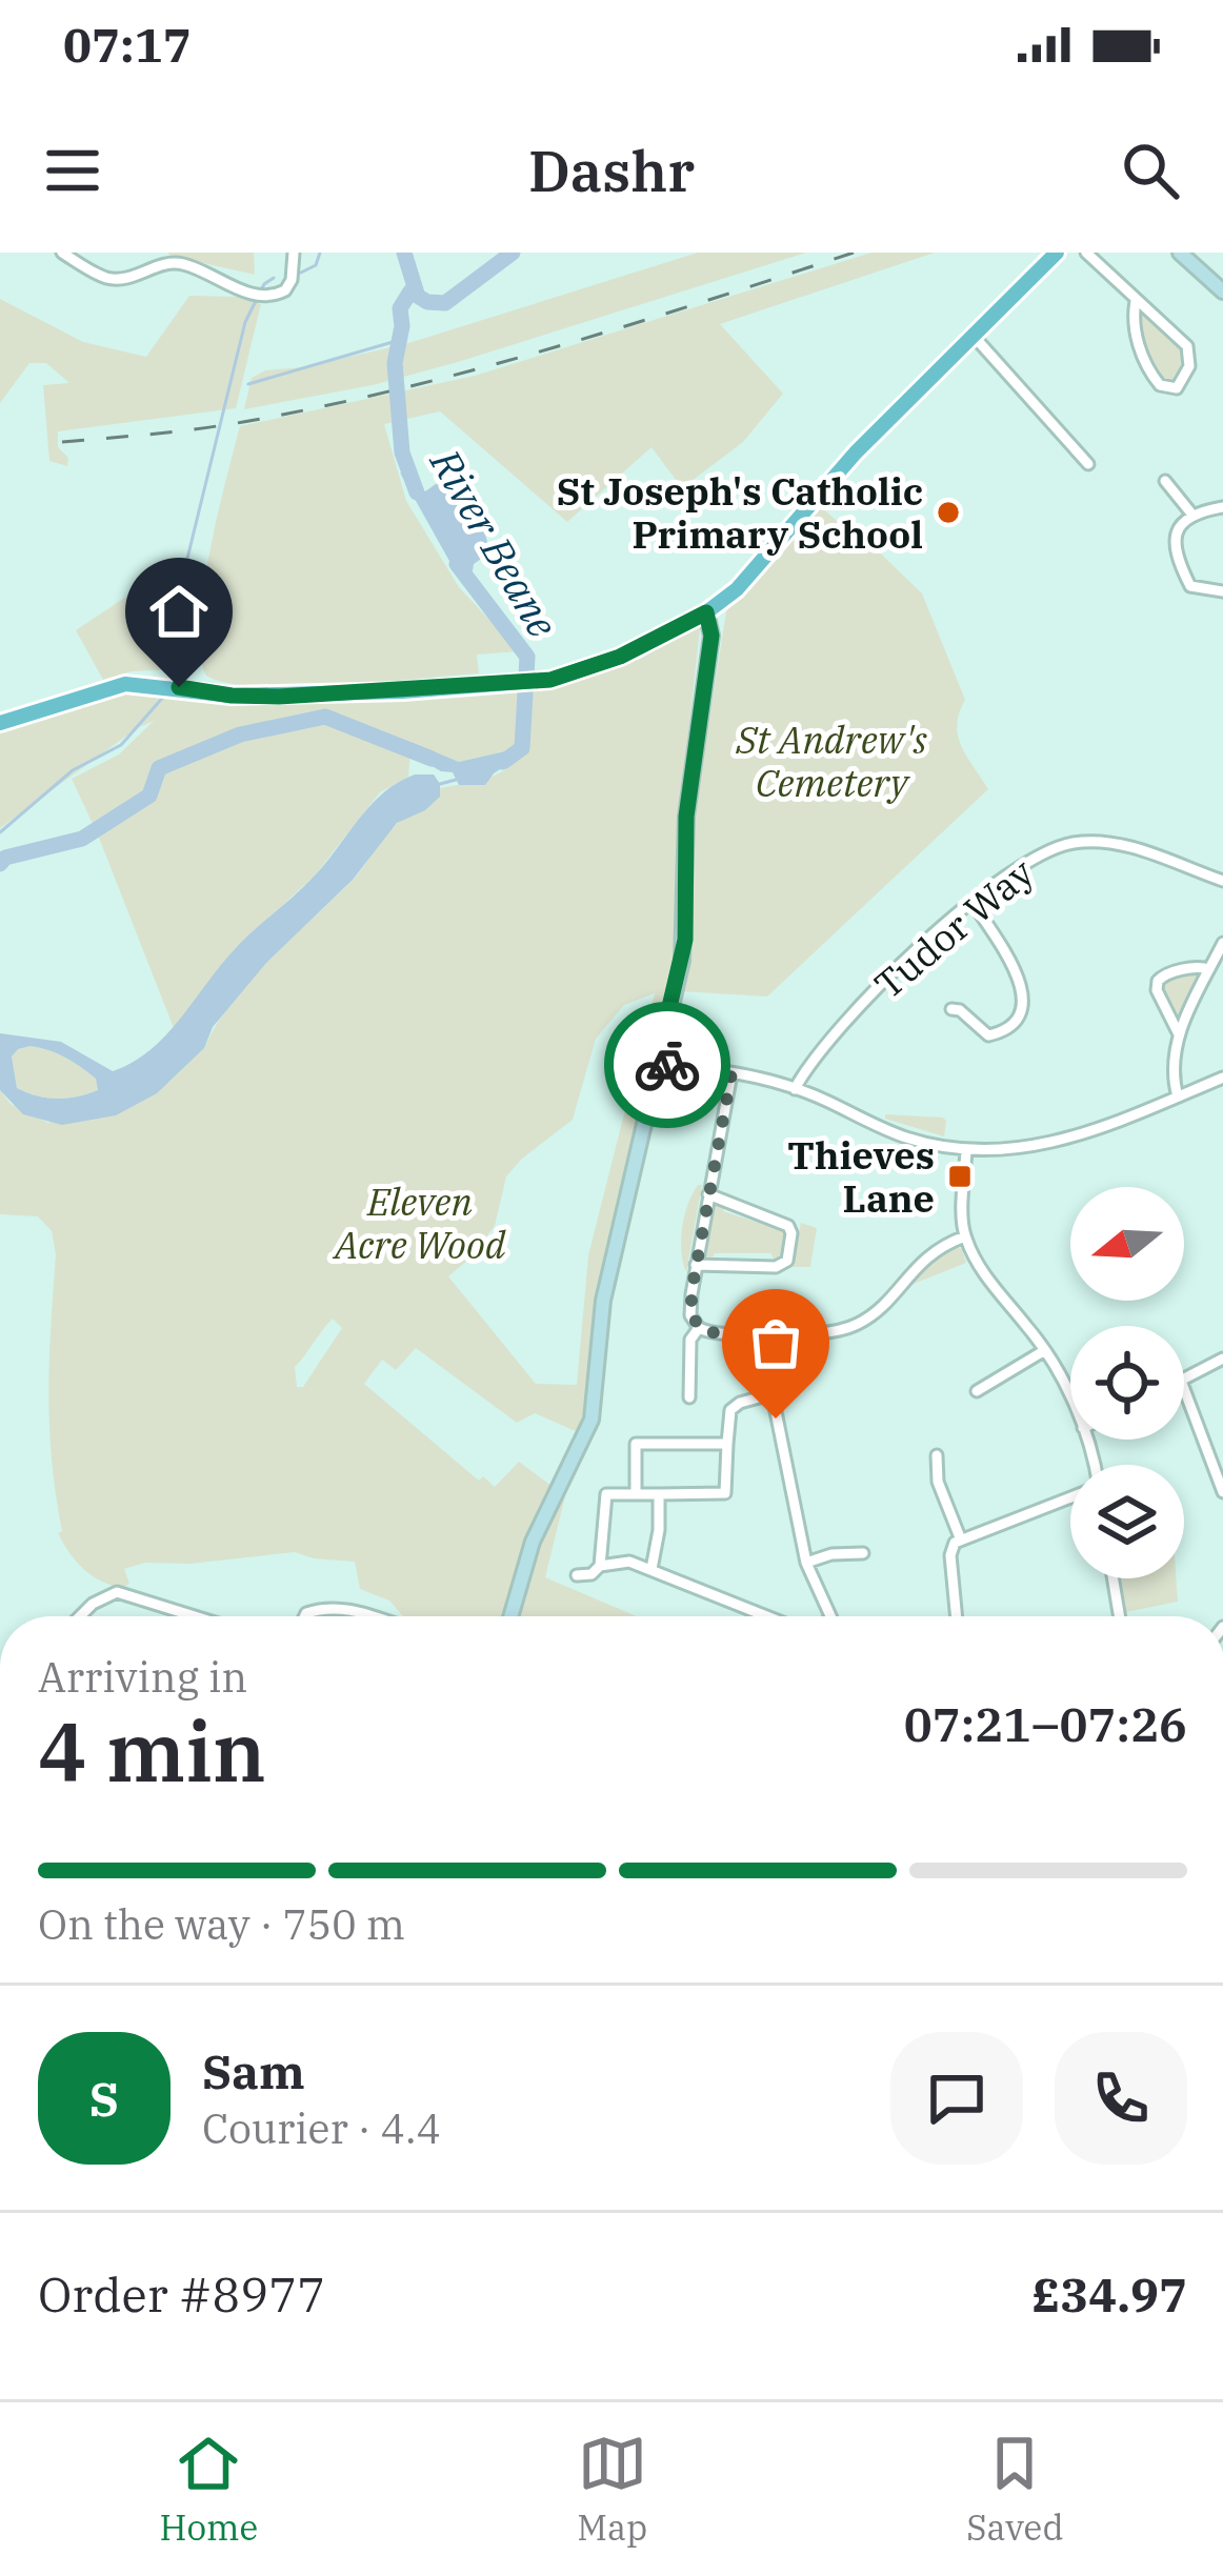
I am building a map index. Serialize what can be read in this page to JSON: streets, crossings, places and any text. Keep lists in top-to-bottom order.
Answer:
{
  "streets": {
    "street": ["Tudor Way"]
  },
  "water": ["River Beane"],
  "parks": ["St Andrew's Cemetery", "Eleven Acre Wood"],
  "places": {
    "other": ["St Joseph's Catholic Primary School"],
    "transit": ["Thieves Lane"]
  },
  "north": "left",
  "page": {
    "status": "07:17",
    "header": "Dashr",
    "heading": ["4 min", "Arriving in", "07:21–07:26"],
    "panel": [
      "Sam",
      "Courier · 4.4",
      "Order #8977",
      "£34.97"
    ],
    "bar": "On the way · 750 m",
    "round": "S",
    "tabs": ["Home", "Map", "Saved"]
  }
}
